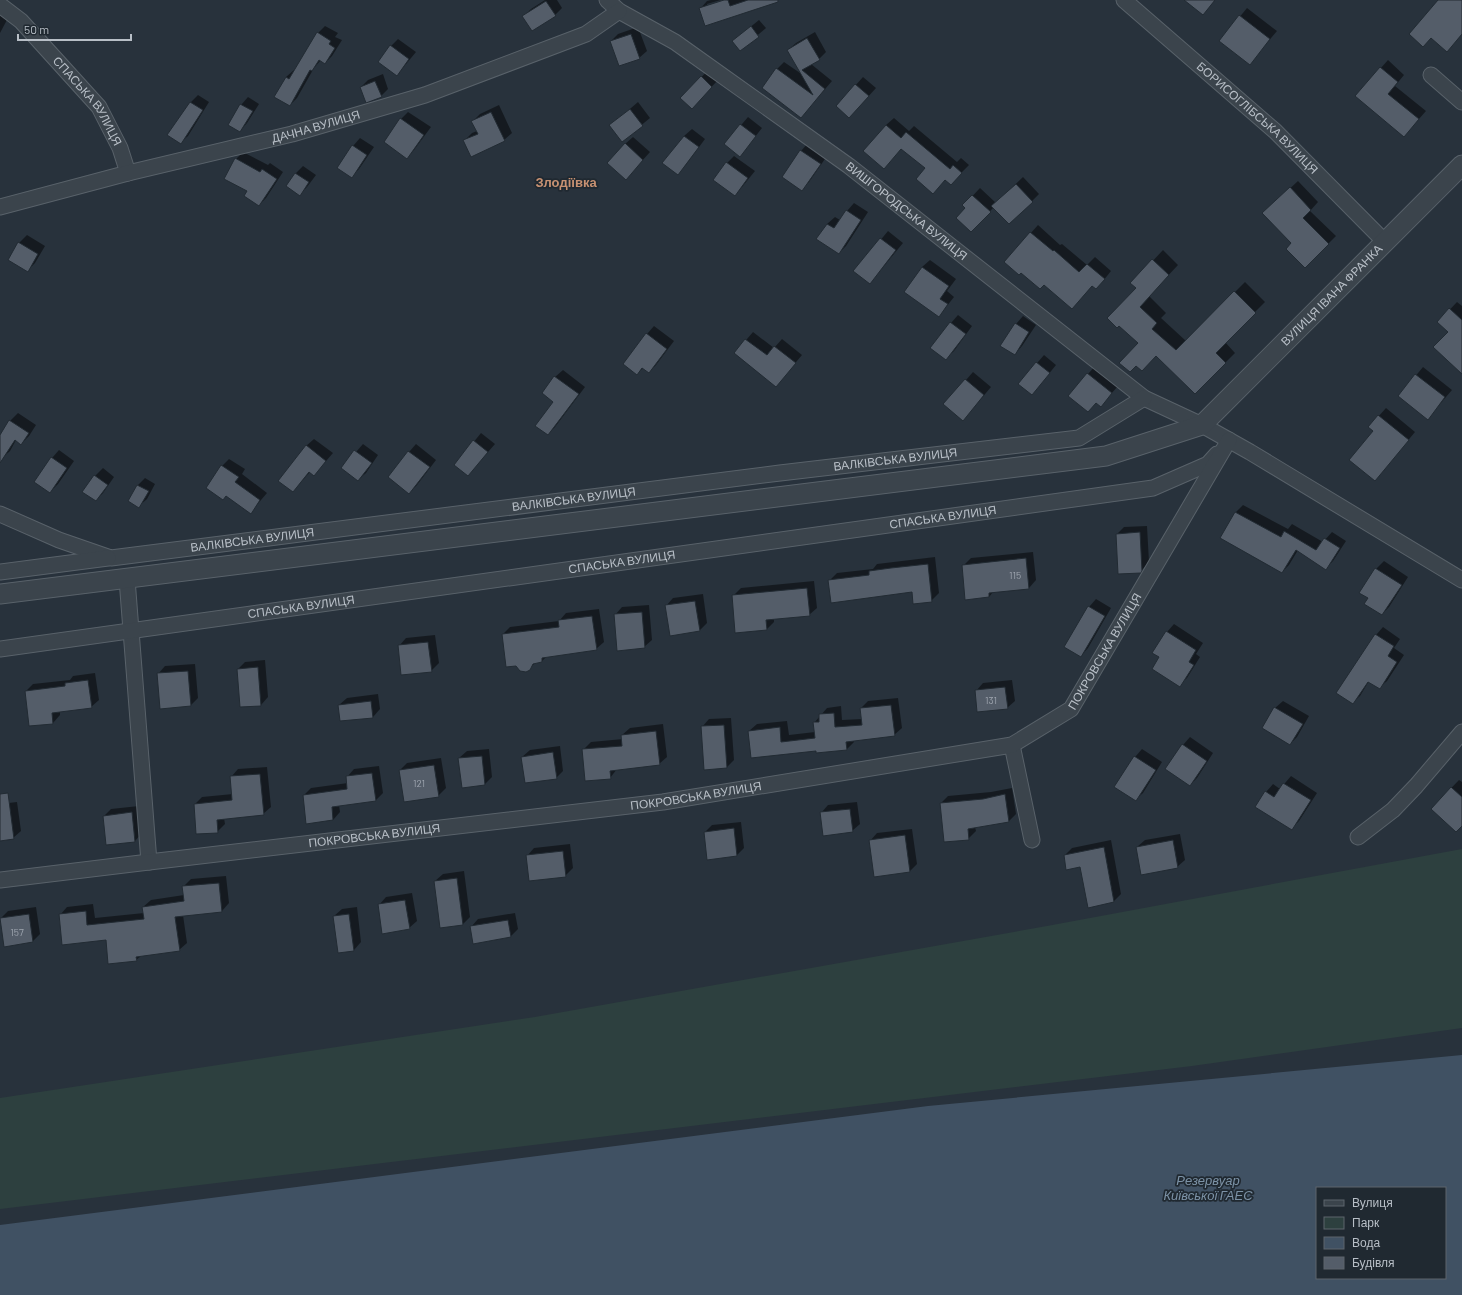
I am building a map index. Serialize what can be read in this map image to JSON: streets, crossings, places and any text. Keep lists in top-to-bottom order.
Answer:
{
  "streets": {
    "street": [
      "СПАСЬКА ВУЛИЦЯ",
      "БОРИСОГЛІБСЬКА ВУЛИЦЯ",
      "ДАЧНА ВУЛИЦЯ",
      "ВИШГОРОДСЬКА ВУЛИЦЯ",
      "ВУЛИЦЯ ІВАНА ФРАНКА",
      "ВАЛКІВСЬКА ВУЛИЦЯ",
      "ПОКРОВСЬКА ВУЛИЦЯ"
    ]
  },
  "crossings": [
    ["СПАСЬКА ВУЛИЦЯ", "ДАЧНА ВУЛИЦЯ"],
    ["СПАСЬКА ВУЛИЦЯ", "ВИШГОРОДСЬКА ВУЛИЦЯ"],
    ["СПАСЬКА ВУЛИЦЯ", "ПОКРОВСЬКА ВУЛИЦЯ"],
    ["БОРИСОГЛІБСЬКА ВУЛИЦЯ", "ВУЛИЦЯ ІВАНА ФРАНКА"],
    ["ДАЧНА ВУЛИЦЯ", "ВИШГОРОДСЬКА ВУЛИЦЯ"],
    ["ВИШГОРОДСЬКА ВУЛИЦЯ", "ВУЛИЦЯ ІВАНА ФРАНКА"],
    ["ВИШГОРОДСЬКА ВУЛИЦЯ", "ВАЛКІВСЬКА ВУЛИЦЯ"],
    ["ВИШГОРОДСЬКА ВУЛИЦЯ", "ПОКРОВСЬКА ВУЛИЦЯ"]
  ],
  "districts": ["Злодіївка"],
  "water": ["Резервуар Київської ГАЕС"],
  "house_numbers": [
    "115",
    "131",
    "121",
    "157"
  ],
  "legend": [
    "Вулиця",
    "Парк",
    "Вода",
    "Будівля"
  ],
  "scale_bar": "50 m"
}
